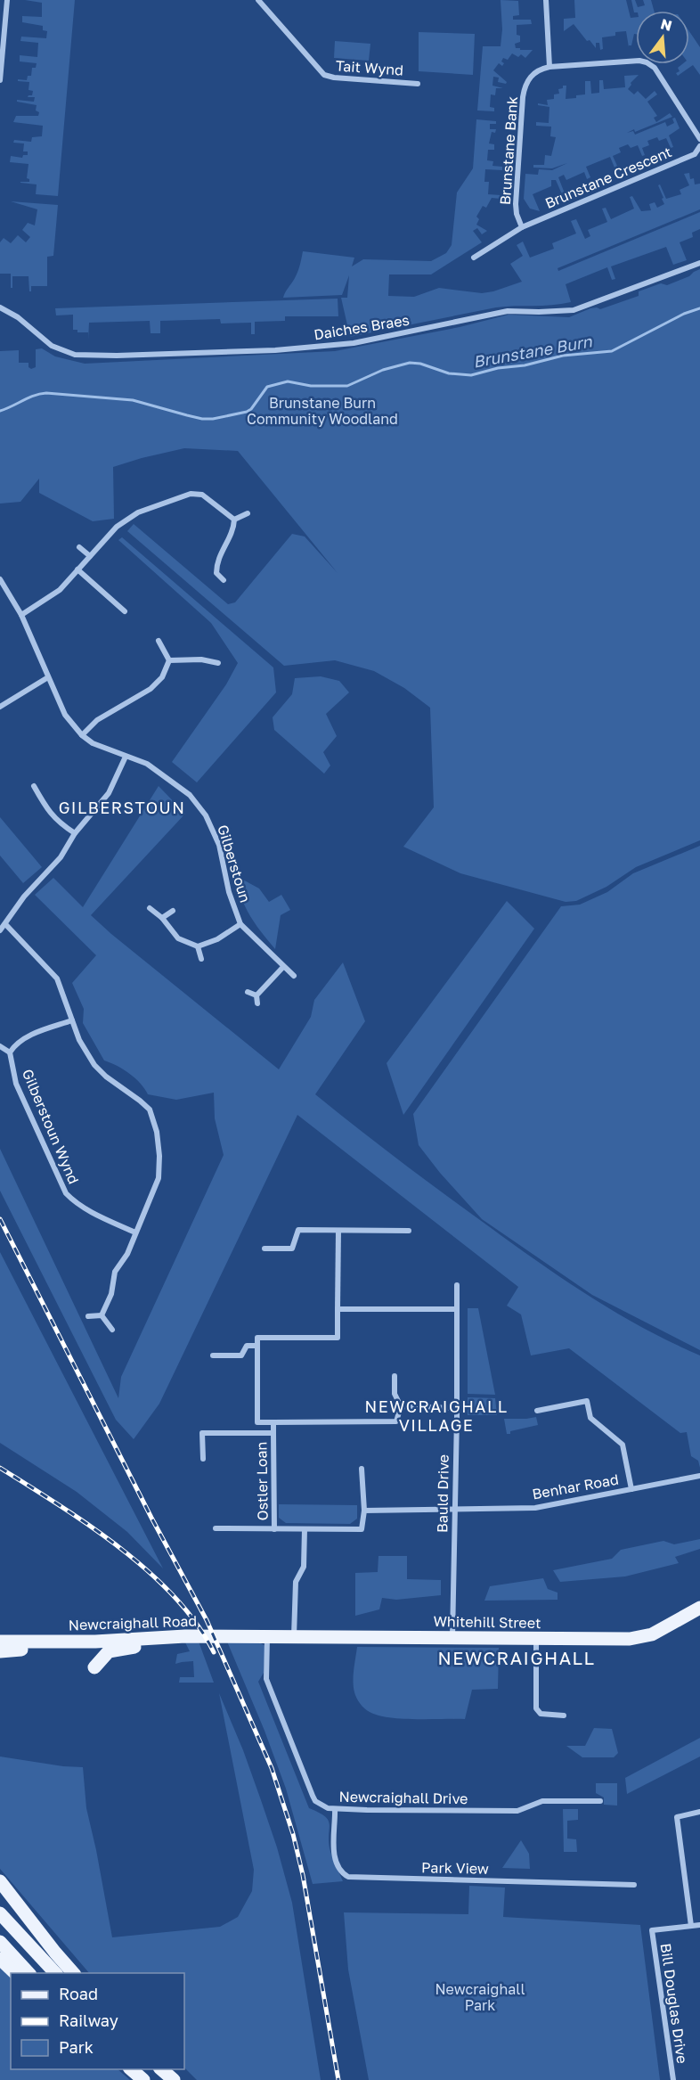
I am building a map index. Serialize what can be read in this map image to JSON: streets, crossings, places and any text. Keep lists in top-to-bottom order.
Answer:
{
  "streets": {
    "main road": ["Whitehill Street", "Newcraighall Road"],
    "street": [
      "Tait Wynd",
      "Brunstane Bank",
      "Brunstane Crescent",
      "Daiches Braes",
      "Gilberstoun",
      "Gilberstoun Wynd",
      "Ostler Loan",
      "Benhar Road",
      "Bauld Drive",
      "Newcraighall Drive",
      "Park View",
      "Bill Douglas Drive"
    ]
  },
  "crossings": [
    ["Brunstane Bank", "Brunstane Crescent"],
    ["Benhar Road", "Bauld Drive"],
    ["Bauld Drive", "Whitehill Street"],
    ["Whitehill Street", "Newcraighall Road"],
    ["Whitehill Street", "Newcraighall Drive"],
    ["Newcraighall Road", "Newcraighall Drive"],
    ["Newcraighall Drive", "Park View"]
  ],
  "districts": ["GILBERSTOUN", "NEWCRAIGHALL VILLAGE", "NEWCRAIGHALL"],
  "water": ["Brunstane Burn"],
  "parks": ["Brunstane Burn Community Woodland", "Newcraighall Park"],
  "legend": ["Road", "Railway", "Park"],
  "north": "top"
}
